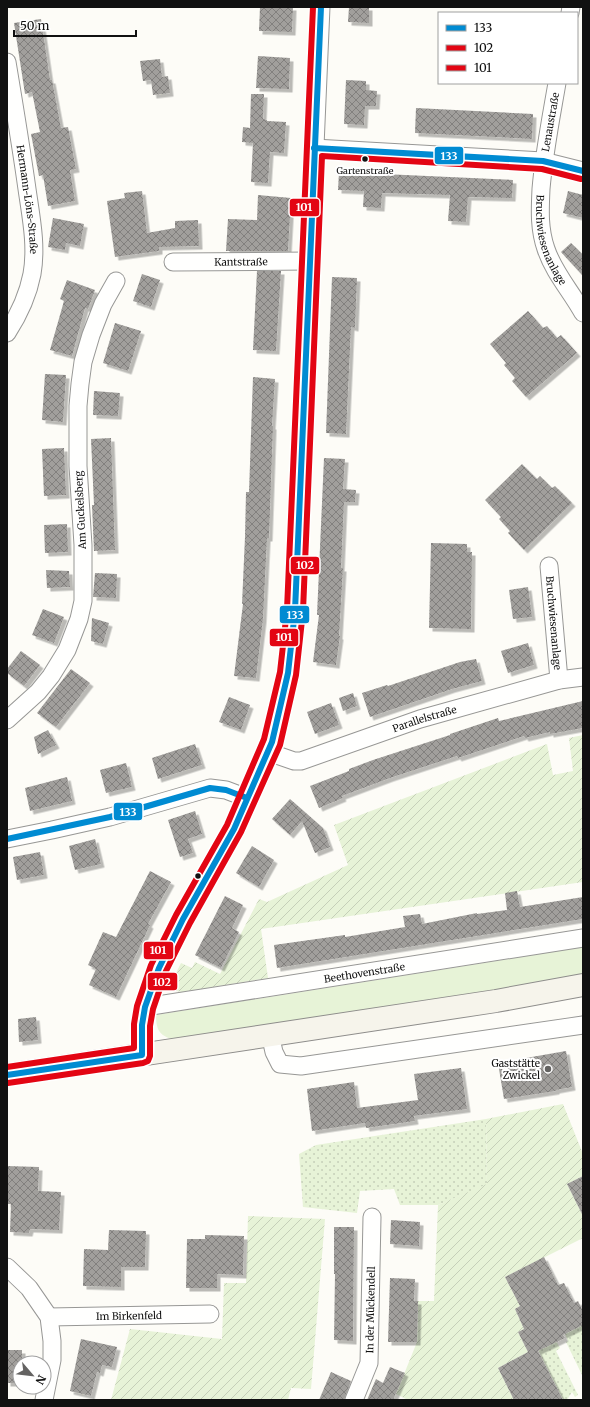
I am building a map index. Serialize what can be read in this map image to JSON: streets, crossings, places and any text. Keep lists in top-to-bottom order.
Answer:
{
  "streets": {
    "street": [
      "Lenaustraße",
      "Hermann-Löns-Straße",
      "Bruchwiesenanlage",
      "Kantstraße",
      "Am Guckelsberg",
      "Parallelstraße",
      "Beethovenstraße",
      "In der Mückendell",
      "Im Birkenfeld"
    ]
  },
  "crossings": [
    ["Lenaustraße", "Bruchwiesenanlage"],
    ["Bruchwiesenanlage", "Parallelstraße"]
  ],
  "places": ["Gartenstraße", "Gaststätte Zwickel"],
  "lines": ["transit line 133", "transit line 101", "transit line 102"],
  "legend": ["133", "102", "101"],
  "scale_bar": "50 m",
  "north": "bottom right"
}
